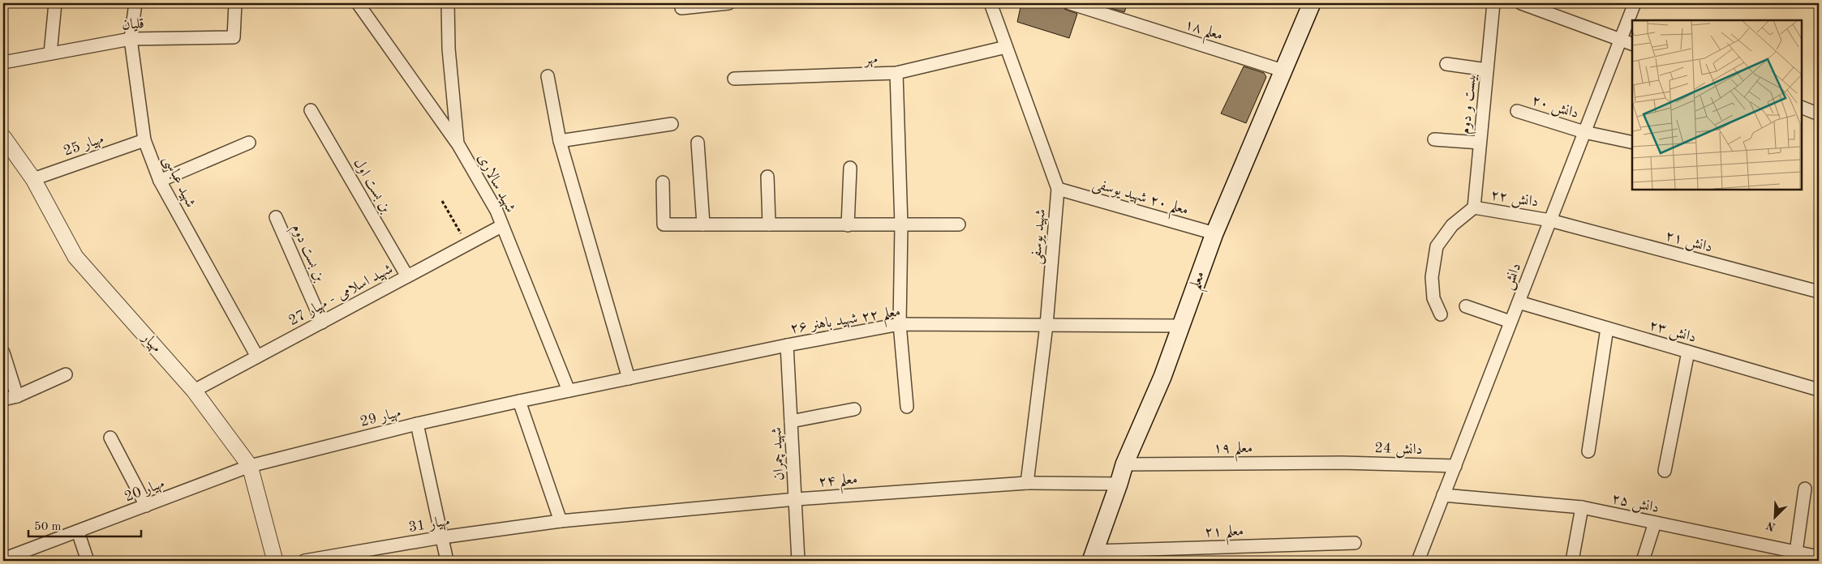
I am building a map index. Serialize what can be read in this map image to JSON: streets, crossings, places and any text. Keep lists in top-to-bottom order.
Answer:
{
  "streets": {
    "main road": ["معلم"],
    "street": [
      "قلیان",
      "معلم ۱۸",
      "مهر",
      "بیست و دوم",
      "دانش ۲۰",
      "مهیار 25",
      "شهید عباسی",
      "شهید سالاری",
      "بن بست اول",
      "معلم ۲۰ شهید یوسفی",
      "دانش ۲۲",
      "شهید یوسفی",
      "دانش ٢١",
      "بن بست دوم",
      "دانش",
      "شهید اسلامی - مهیار 27",
      "معلم ۲۲ شهید باهنر ۲۶",
      "دانش ٢٣",
      "مهیار",
      "مهیار 29",
      "معلم ۱۹",
      "دانش 24",
      "شهید چمران",
      "معلم ۲۴",
      "مهیار 20",
      "دانش ۲۵",
      "مهیار 31",
      "معلم ۲۱"
    ]
  },
  "crossings": [
    ["قلیان", "شهید عباسی"],
    ["معلم ۱۸", "معلم"],
    ["مهر", "شهید یوسفی"],
    ["بیست و دوم", "دانش ۲۲"],
    ["دانش ۲۰", "دانش"],
    ["مهیار 25", "شهید عباسی"],
    ["مهیار 25", "مهیار"],
    ["شهید عباسی", "شهید اسلامی - مهیار 27"],
    ["شهید سالاری", "شهید اسلامی - مهیار 27"],
    ["شهید سالاری", "معلم ۲۲ شهید باهنر ۲۶"],
    ["شهید سالاری", "مهیار 29"],
    ["بن بست اول", "شهید اسلامی - مهیار 27"],
    ["معلم ۲۰ شهید یوسفی", "شهید یوسفی"],
    ["معلم ۲۰ شهید یوسفی", "معلم"],
    ["دانش ۲۲", "دانش ٢١"],
    ["دانش ۲۲", "دانش"],
    ["شهید یوسفی", "معلم ۲۲ شهید باهنر ۲۶"],
    ["شهید یوسفی", "معلم ۲۴"],
    ["دانش ٢١", "دانش"],
    ["بن بست دوم", "شهید اسلامی - مهیار 27"],
    ["دانش", "دانش ٢٣"],
    ["دانش", "دانش 24"],
    ["دانش", "دانش ۲۵"],
    ["معلم", "معلم ۲۲ شهید باهنر ۲۶"],
    ["معلم", "معلم ۱۹"],
    ["معلم", "معلم ۲۴"],
    ["معلم", "معلم ۲۱"],
    ["شهید اسلامی - مهیار 27", "مهیار"],
    ["معلم ۲۲ شهید باهنر ۲۶", "مهیار 29"],
    ["معلم ۲۲ شهید باهنر ۲۶", "شهید چمران"],
    ["مهیار", "مهیار 29"],
    ["مهیار", "مهیار 20"],
    ["مهیار 29", "مهیار 20"],
    ["معلم ۱۹", "دانش 24"],
    ["شهید چمران", "معلم ۲۴"],
    ["معلم ۲۴", "مهیار 31"]
  ],
  "scale_bar": "50 m",
  "north": "bottom left"
}
